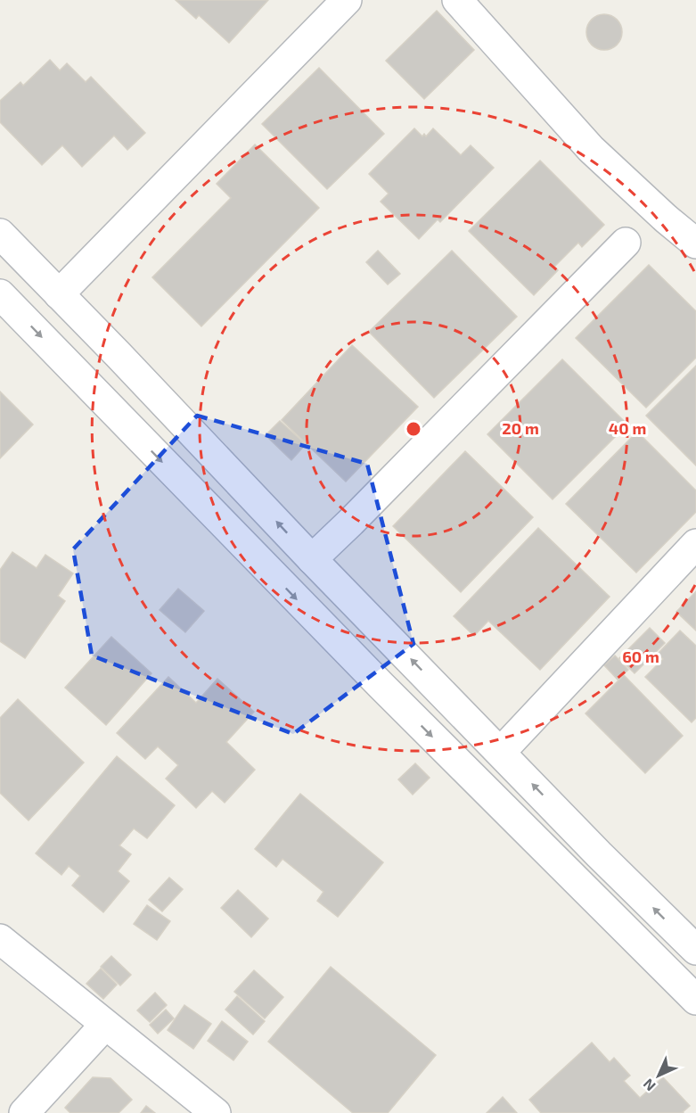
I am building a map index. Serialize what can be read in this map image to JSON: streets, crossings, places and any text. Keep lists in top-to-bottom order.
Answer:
{
  "north": "bottom left",
  "rings": ["20 m", "40 m", "60 m"]
}
